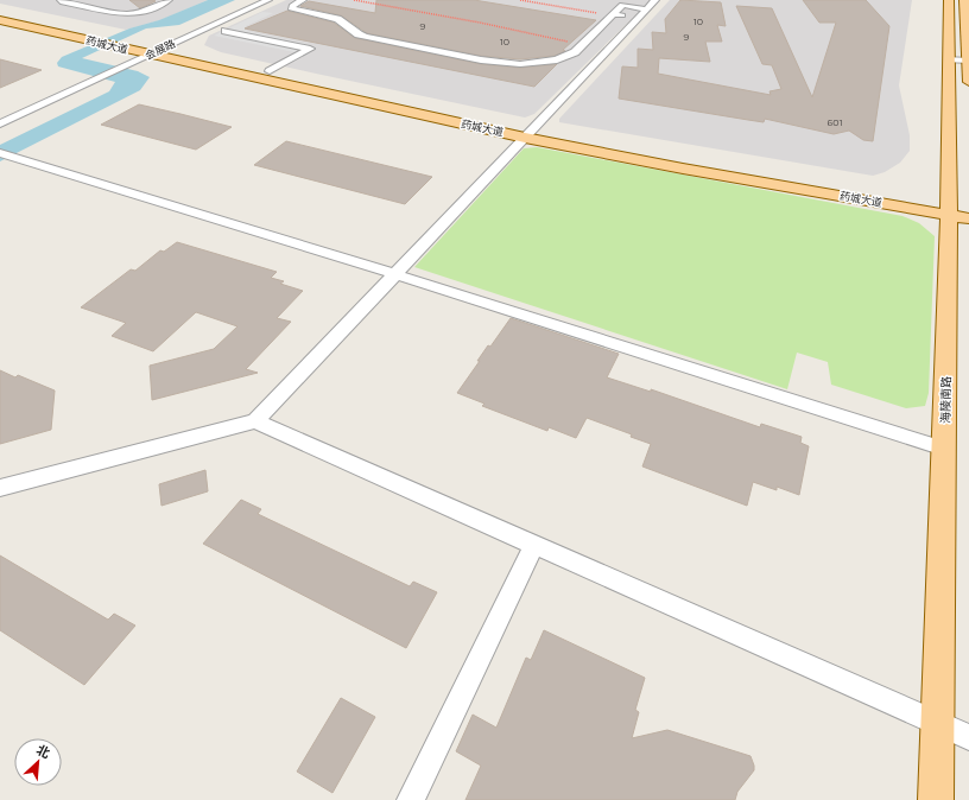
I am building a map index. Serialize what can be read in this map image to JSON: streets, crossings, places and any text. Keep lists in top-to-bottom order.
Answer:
{
  "streets": {
    "main road": ["药城大道", "海陵南路"],
    "street": ["会展路"]
  },
  "crossings": [
    ["药城大道", "会展路"],
    ["药城大道", "海陵南路"]
  ],
  "house_numbers": [
    "10",
    "9",
    "9",
    "10",
    "601"
  ],
  "north": "top right"
}
